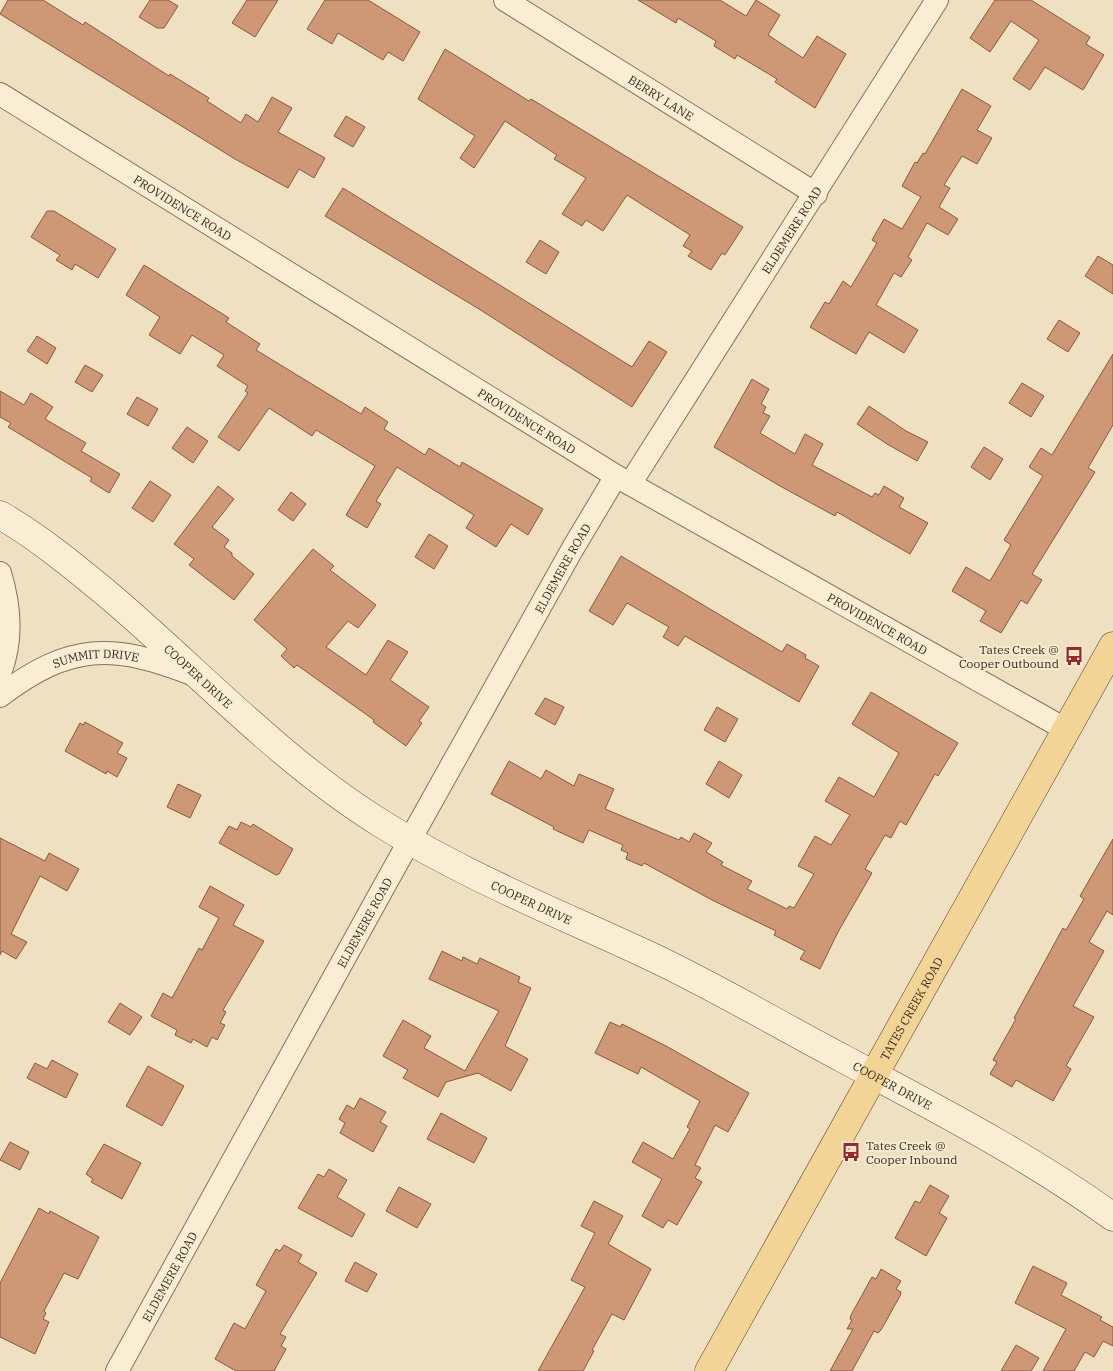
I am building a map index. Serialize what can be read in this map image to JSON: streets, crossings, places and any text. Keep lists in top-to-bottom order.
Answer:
{
  "streets": {
    "main road": ["COOPER DRIVE", "TATES CREEK ROAD"],
    "street": [
      "BERRY LANE",
      "PROVIDENCE ROAD",
      "ELDEMERE ROAD",
      "SUMMIT DRIVE"
    ]
  },
  "crossings": [
    ["BERRY LANE", "ELDEMERE ROAD"],
    ["PROVIDENCE ROAD", "ELDEMERE ROAD"],
    ["PROVIDENCE ROAD", "TATES CREEK ROAD"],
    ["ELDEMERE ROAD", "COOPER DRIVE"],
    ["SUMMIT DRIVE", "COOPER DRIVE"],
    ["COOPER DRIVE", "TATES CREEK ROAD"]
  ],
  "places": {
    "bus stop": ["Tates Creek @ Cooper Outbound", "Tates Creek @ Cooper Inbound"]
  }
}
